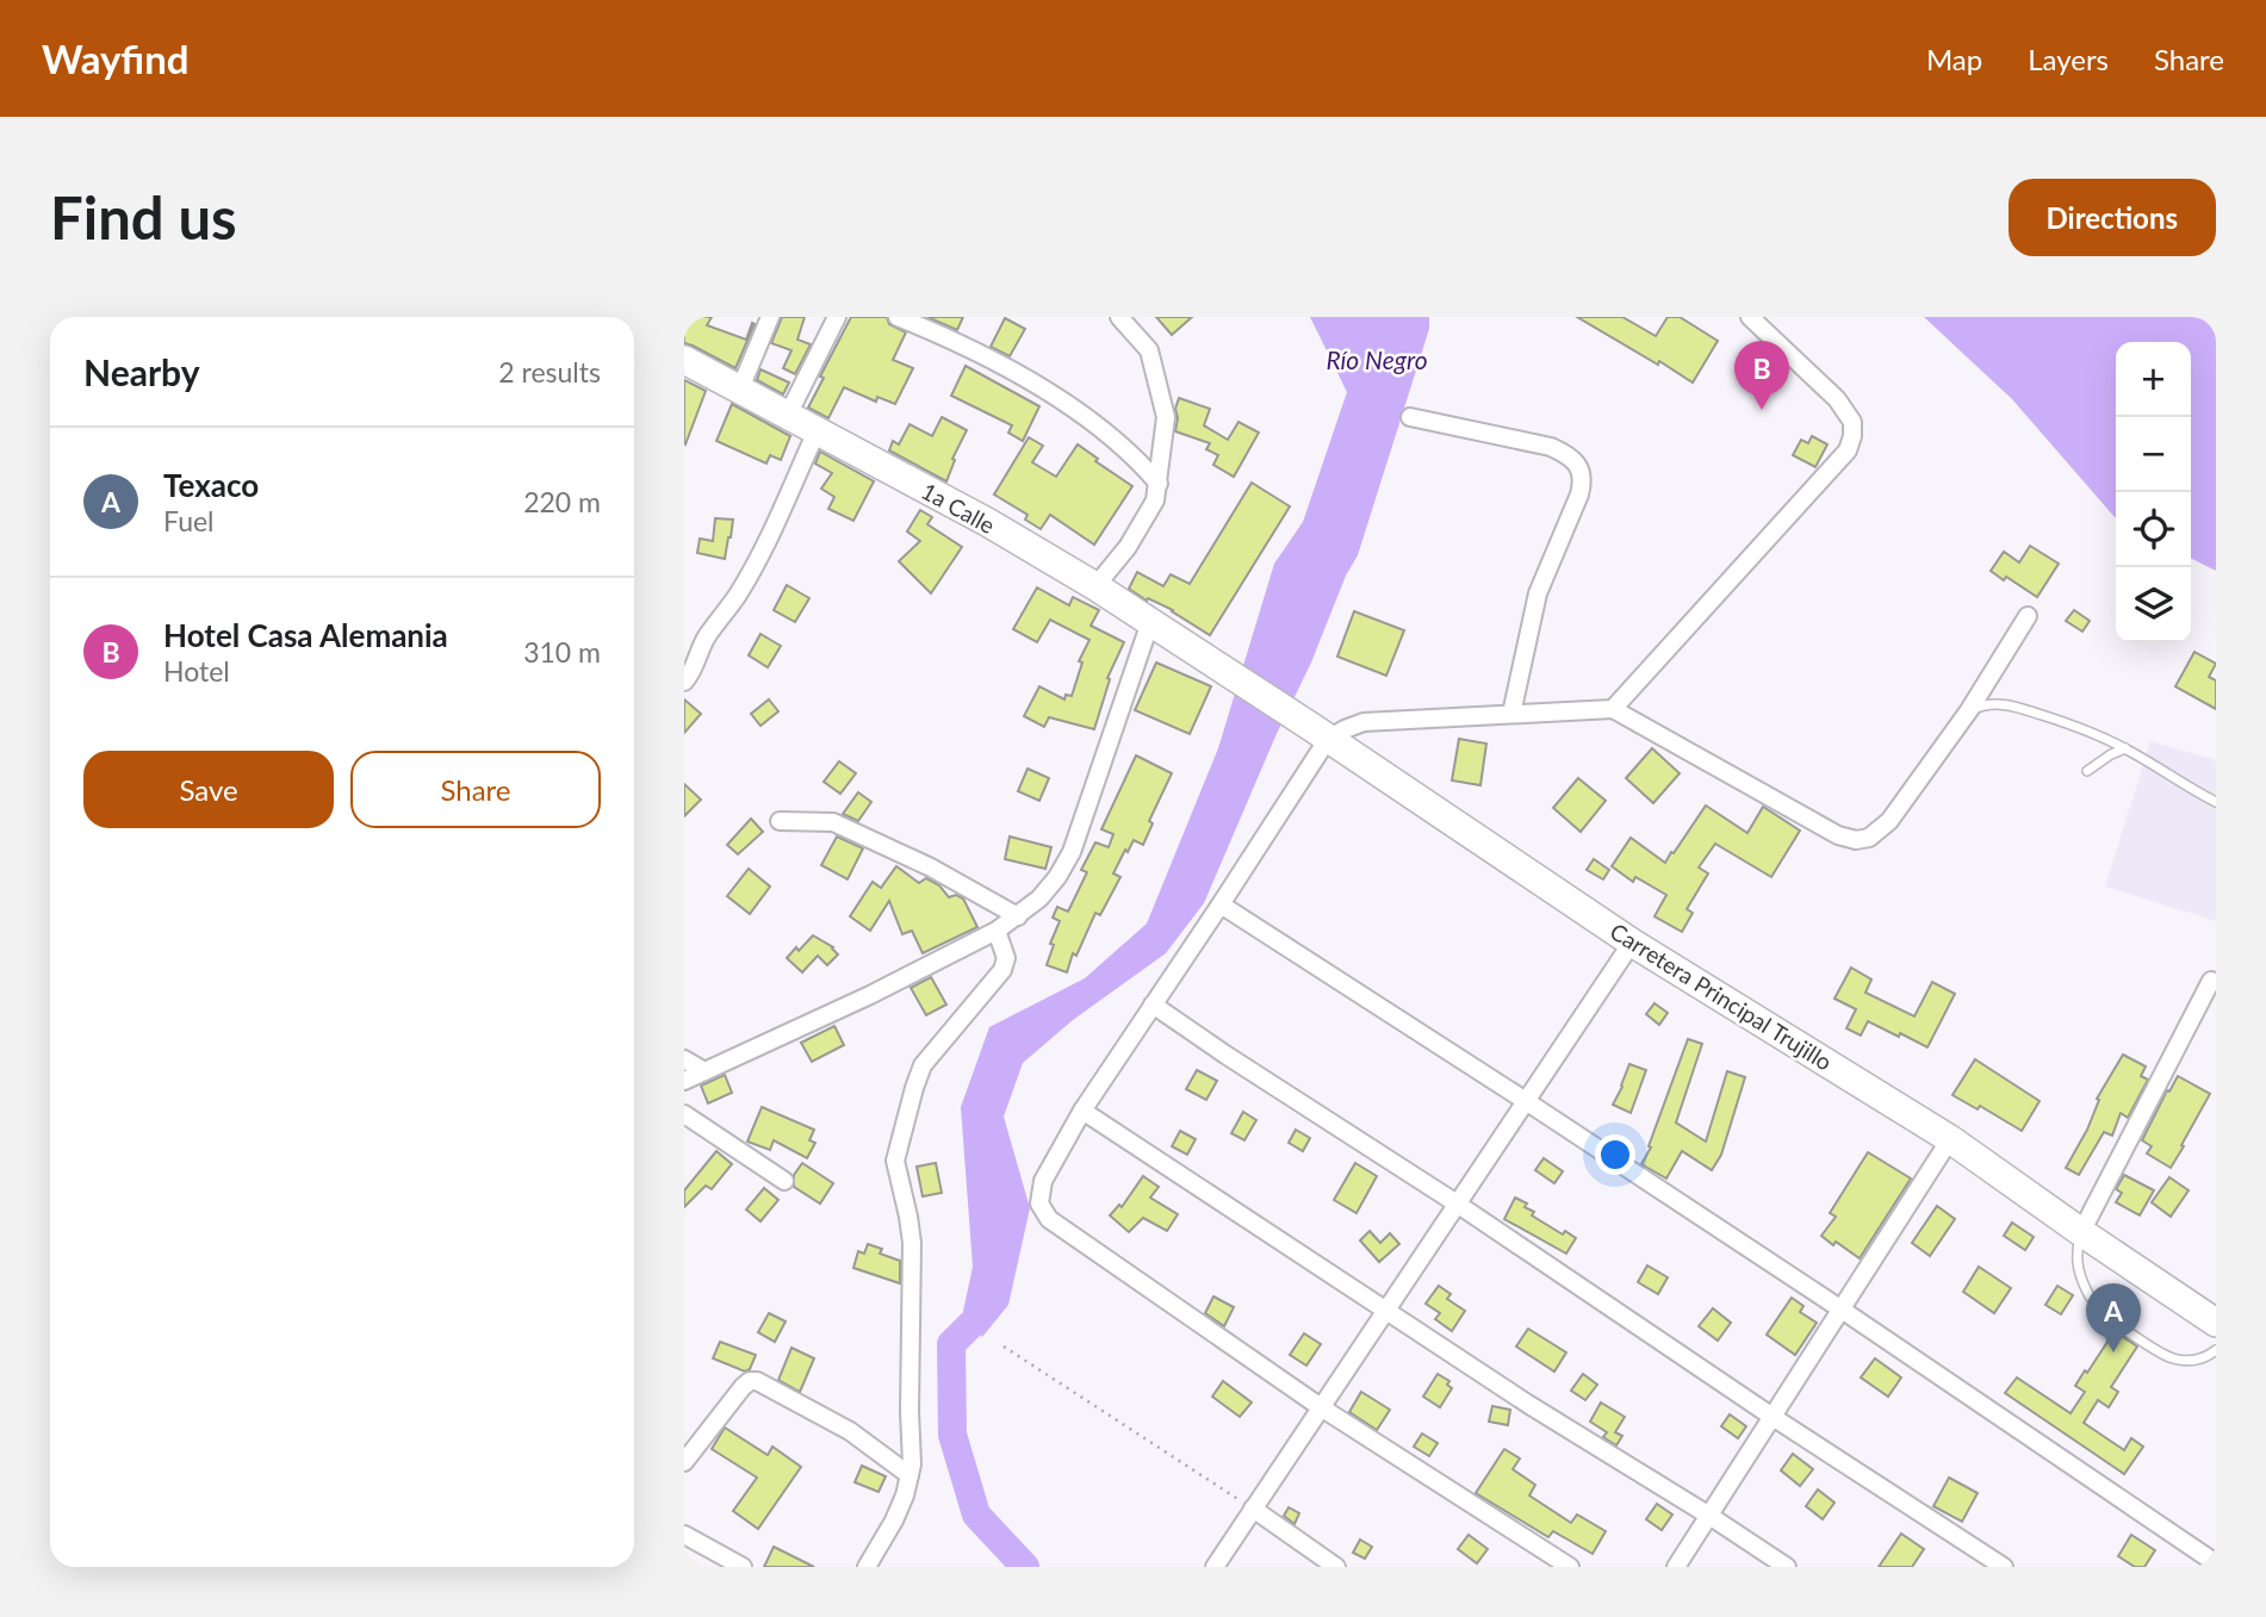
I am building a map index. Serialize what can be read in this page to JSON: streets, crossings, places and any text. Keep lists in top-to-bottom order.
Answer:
{
  "streets": {
    "main road": ["1a Calle", "Carretera Principal Trujillo"]
  },
  "crossings": [
    ["1a Calle", "Carretera Principal Trujillo"]
  ],
  "water": ["Río Negro"],
  "page": {
    "header": "Wayfind",
    "nav": ["Map", "Layers", "Share"],
    "buttons": [
      "Directions",
      ["Save", "Share"]
    ],
    "title": "Find us",
    "heading": ["Nearby", "2 results"],
    "pins": ["B", "A"],
    "map_buttons": ["+", "−"],
    "list": [
      {
        "mark": "A",
        "name": "Texaco",
        "note": "Fuel",
        "value": "220 m"
      },
      {
        "mark": "B",
        "name": "Hotel Casa Alemania",
        "note": "Hotel",
        "value": "310 m"
      }
    ]
  }
}
